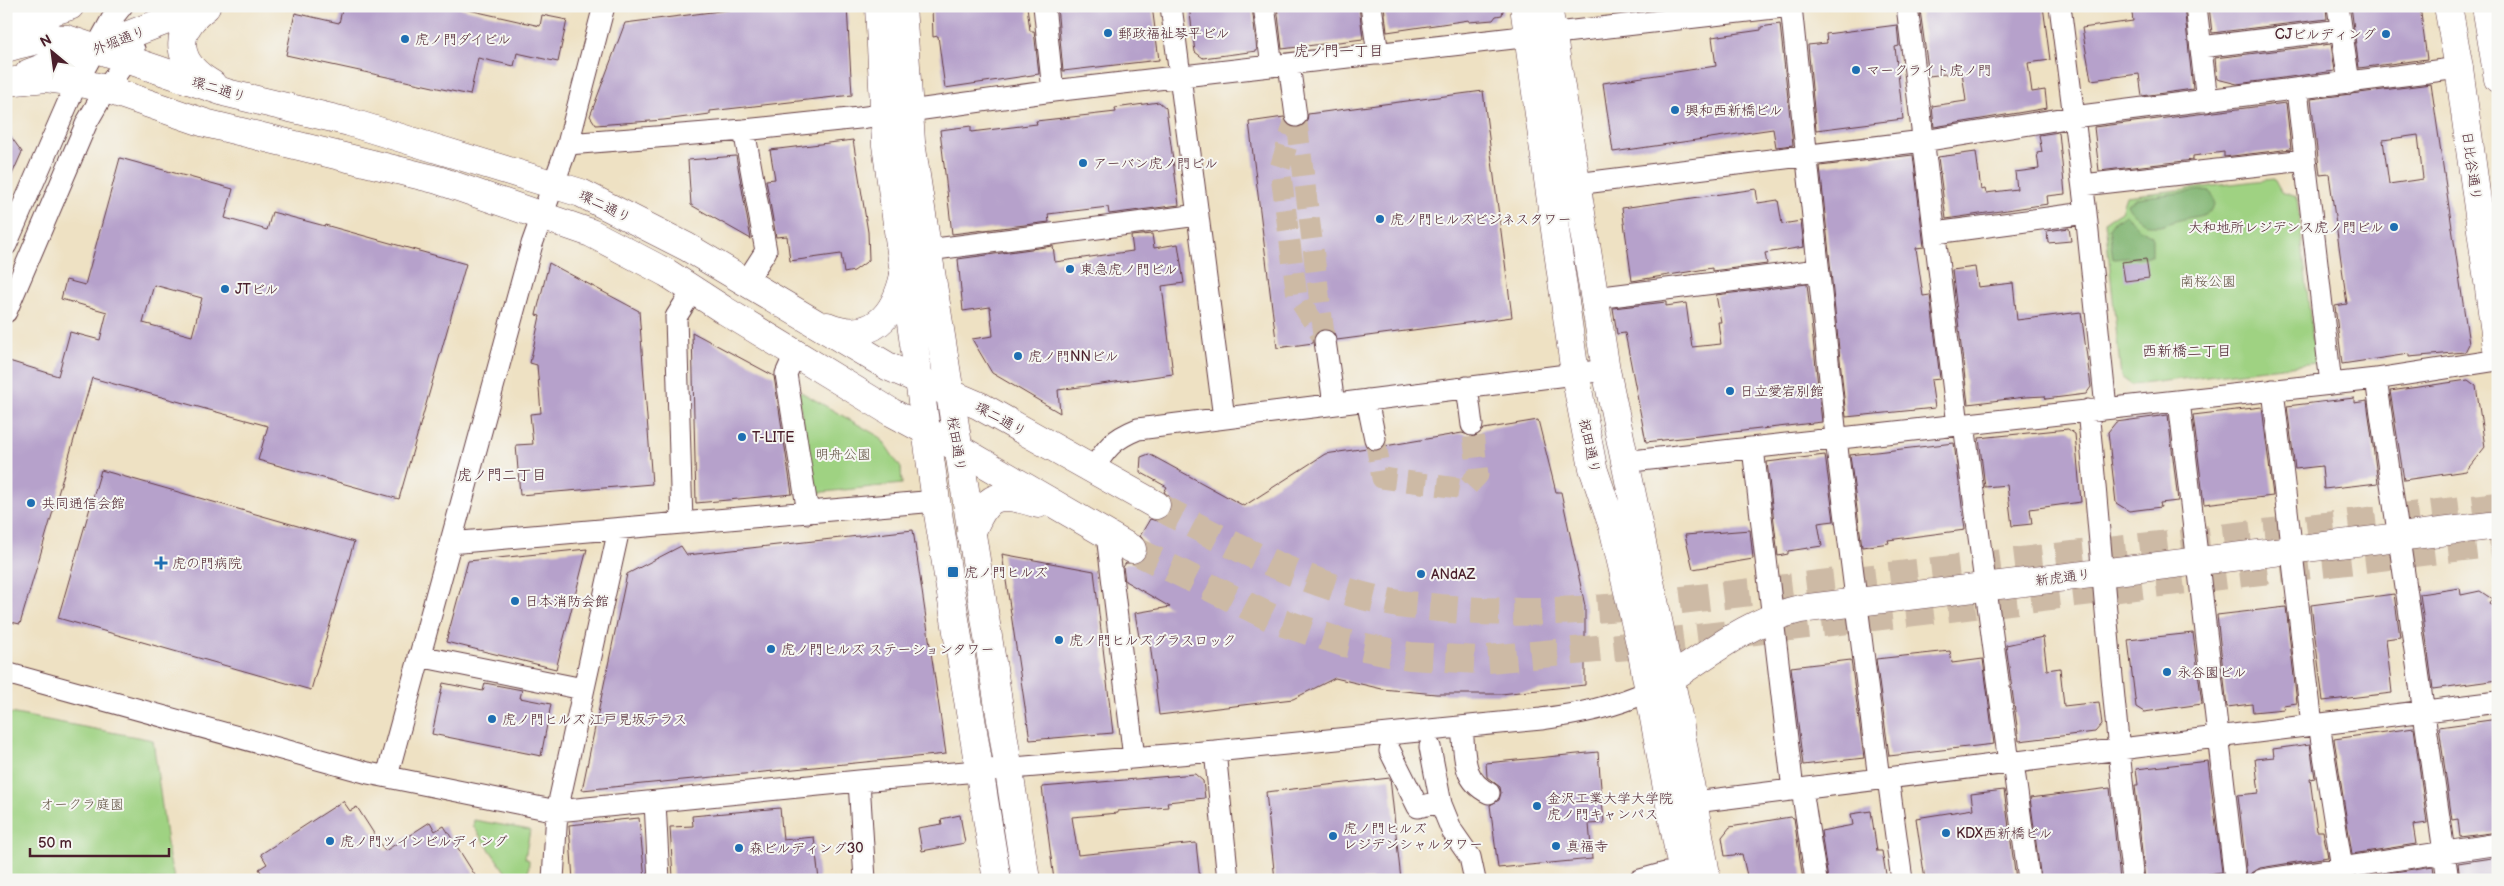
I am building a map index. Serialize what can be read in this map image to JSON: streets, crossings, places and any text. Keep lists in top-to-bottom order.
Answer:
{
  "streets": {
    "main road": [
      "外堀通り",
      "環二通り",
      "日比谷通り",
      "桜田通り",
      "祝田通り",
      "新虎通り"
    ]
  },
  "crossings": [
    ["外堀通り", "環二通り"],
    ["環二通り", "桜田通り"],
    ["祝田通り", "新虎通り"]
  ],
  "districts": ["虎ノ門一丁目", "西新橋二丁目", "虎ノ門二丁目"],
  "parks": ["南桜公園", "明舟公園", "オークラ庭園"],
  "places": {
    "other": [
      "郵政福祉琴平ビル",
      "CJビルディング",
      "虎ノ門ダイビル",
      "マークライト虎ノ門",
      "興和西新橋ビル",
      "アーバン虎ノ門ビル",
      "虎ノ門ヒルズビジネスタワー",
      "大和地所レジデンス虎ノ門ビル",
      "東急虎ノ門ビル",
      "JTビル",
      "虎ノ門NNビル",
      "日立愛宕別館",
      "T-LITE",
      "共同通信会館",
      "ANdAZ",
      "日本消防会館",
      "虎ノ門ヒルズグラスロック",
      "虎ノ門ヒルズ ステーションタワー",
      "永谷園ビル",
      "虎ノ門ヒルズ 江戸見坂テラス",
      "金沢工業大学大学院 虎ノ門キャンパス",
      "KDX西新橋ビル",
      "虎ノ門ヒルズ レジデンシャルタワー",
      "虎ノ門ツインビルディング",
      "真福寺",
      "森ビルディング30"
    ],
    "health": ["虎の門病院"],
    "transit": ["虎ノ門ヒルズ"]
  },
  "scale_bar": "50 m",
  "north": "top left"
}
